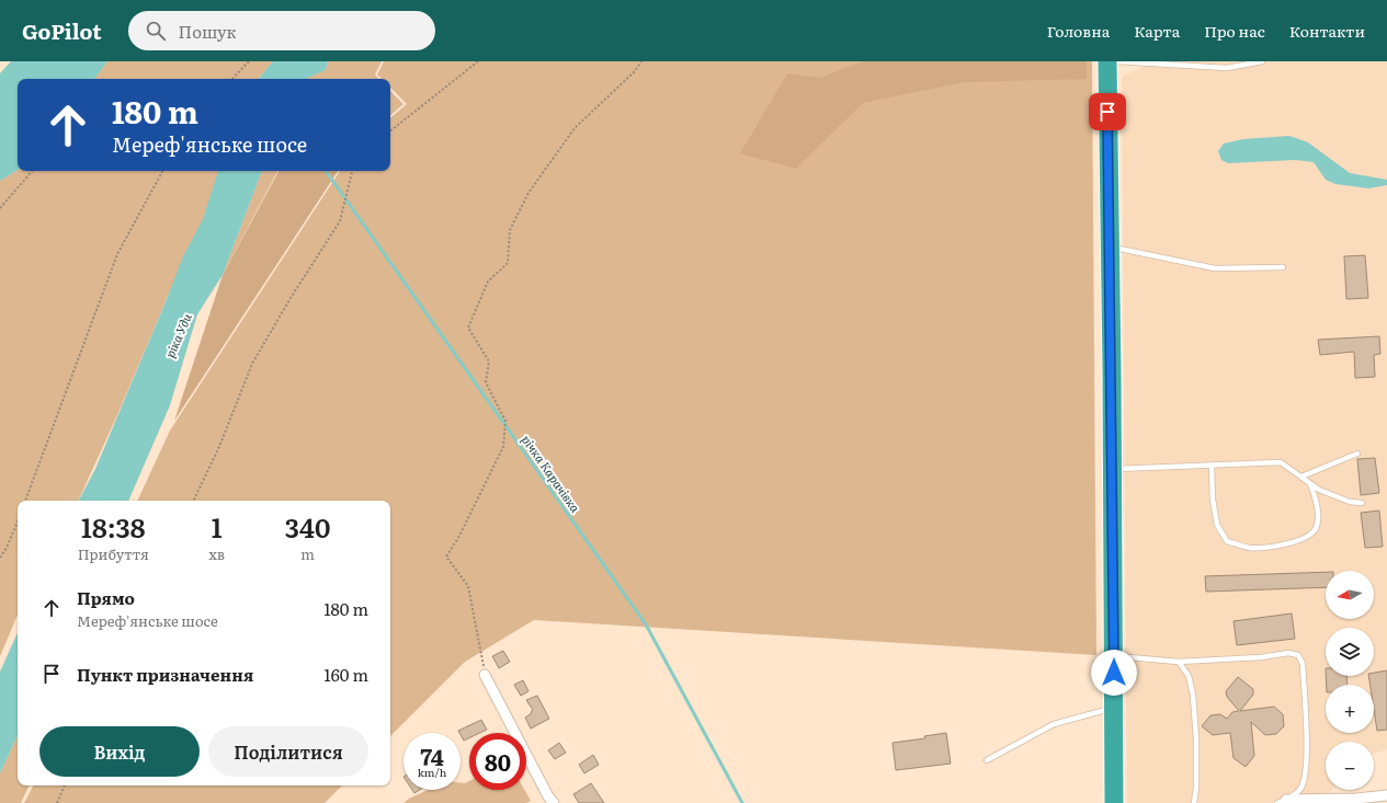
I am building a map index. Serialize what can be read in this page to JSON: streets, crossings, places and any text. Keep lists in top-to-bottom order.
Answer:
{
  "water": ["ріка Уди", "річка Карачівка"],
  "north": "left",
  "page": {
    "header": "GoPilot",
    "search": "Пошук",
    "nav": [
      "Головна",
      "Карта",
      "Про нас",
      "Контакти"
    ],
    "turn": ["180 m", "Мереф'янське шосе"],
    "eta": [
      "18:38",
      "Прибуття",
      "1",
      "хв",
      "340",
      "m"
    ],
    "map_buttons": ["+", "−"],
    "list": [
      {
        "name": "Прямо",
        "note": "Мереф'янське шосе",
        "value": "180 m"
      },
      {
        "name": "Пункт призначення",
        "value": "160 m"
      }
    ],
    "buttons": ["Вихід", "Поділитися"],
    "speed": "74 km/h",
    "limit": "80"
  }
}
